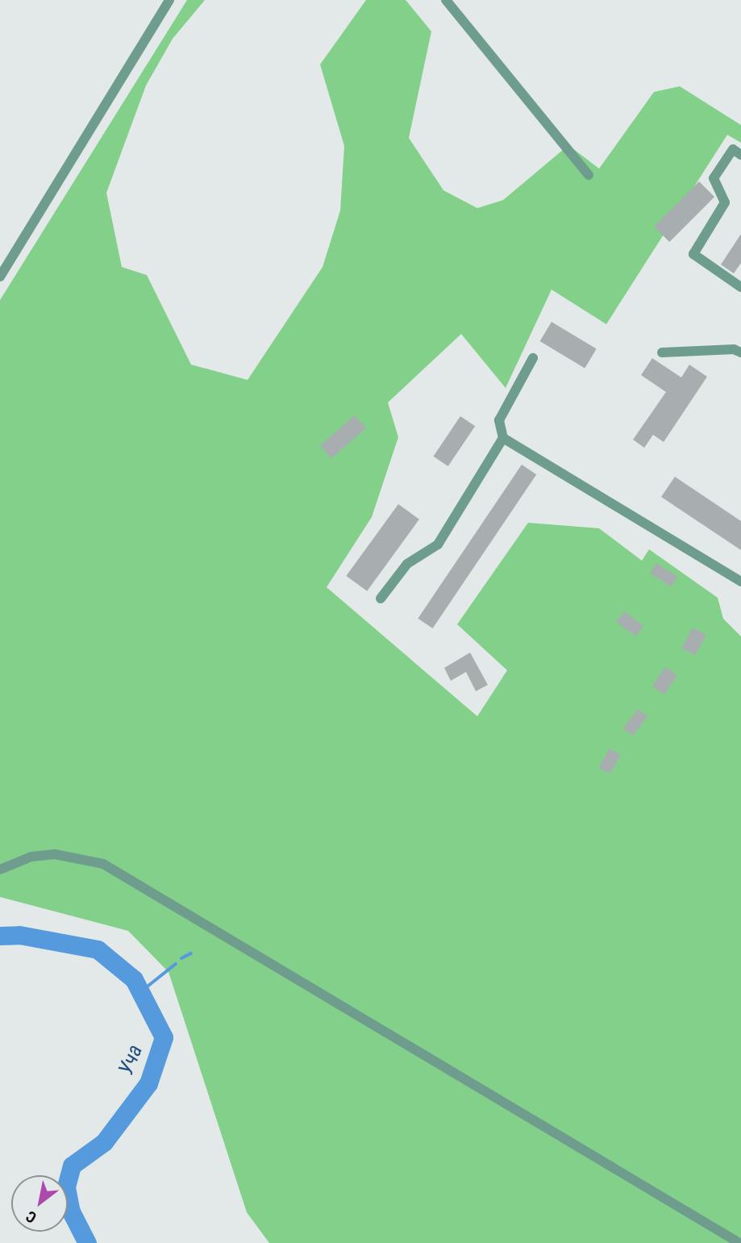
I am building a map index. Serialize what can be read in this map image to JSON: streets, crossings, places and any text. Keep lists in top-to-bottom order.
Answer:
{
  "water": ["Уча"],
  "north": "bottom left"
}
